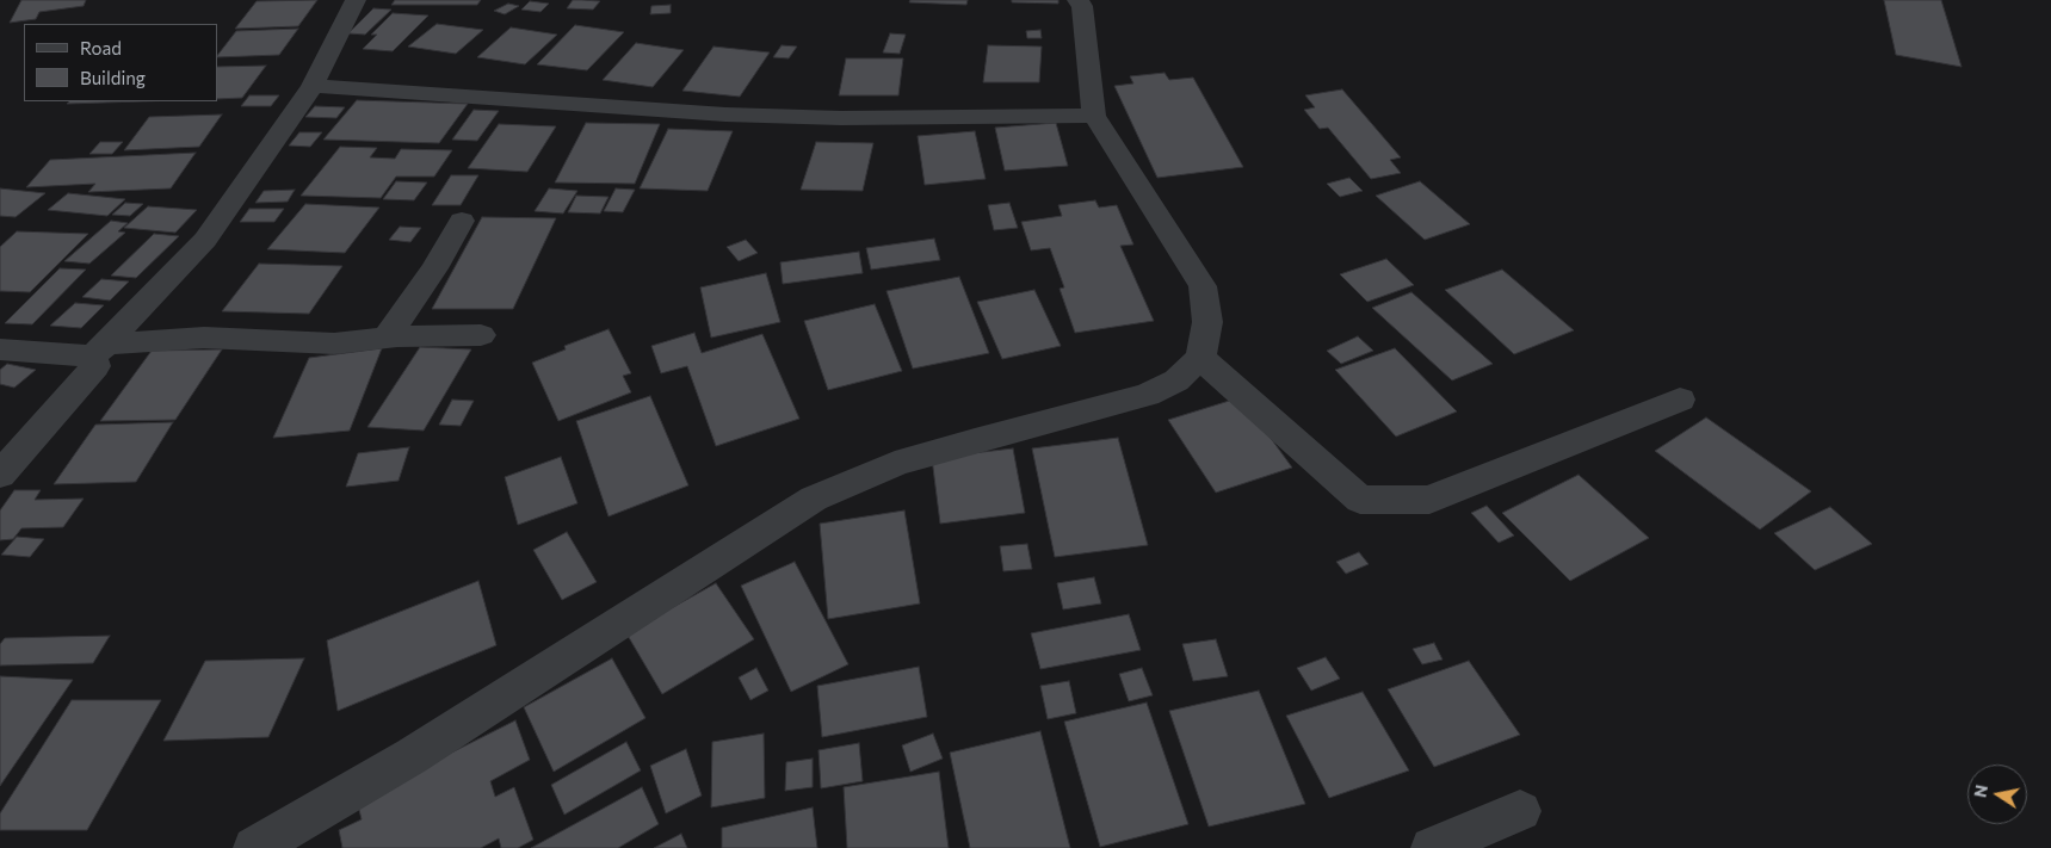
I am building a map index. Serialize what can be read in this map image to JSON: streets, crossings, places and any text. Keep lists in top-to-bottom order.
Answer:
{
  "legend": ["Road", "Building"],
  "north": "left"
}
